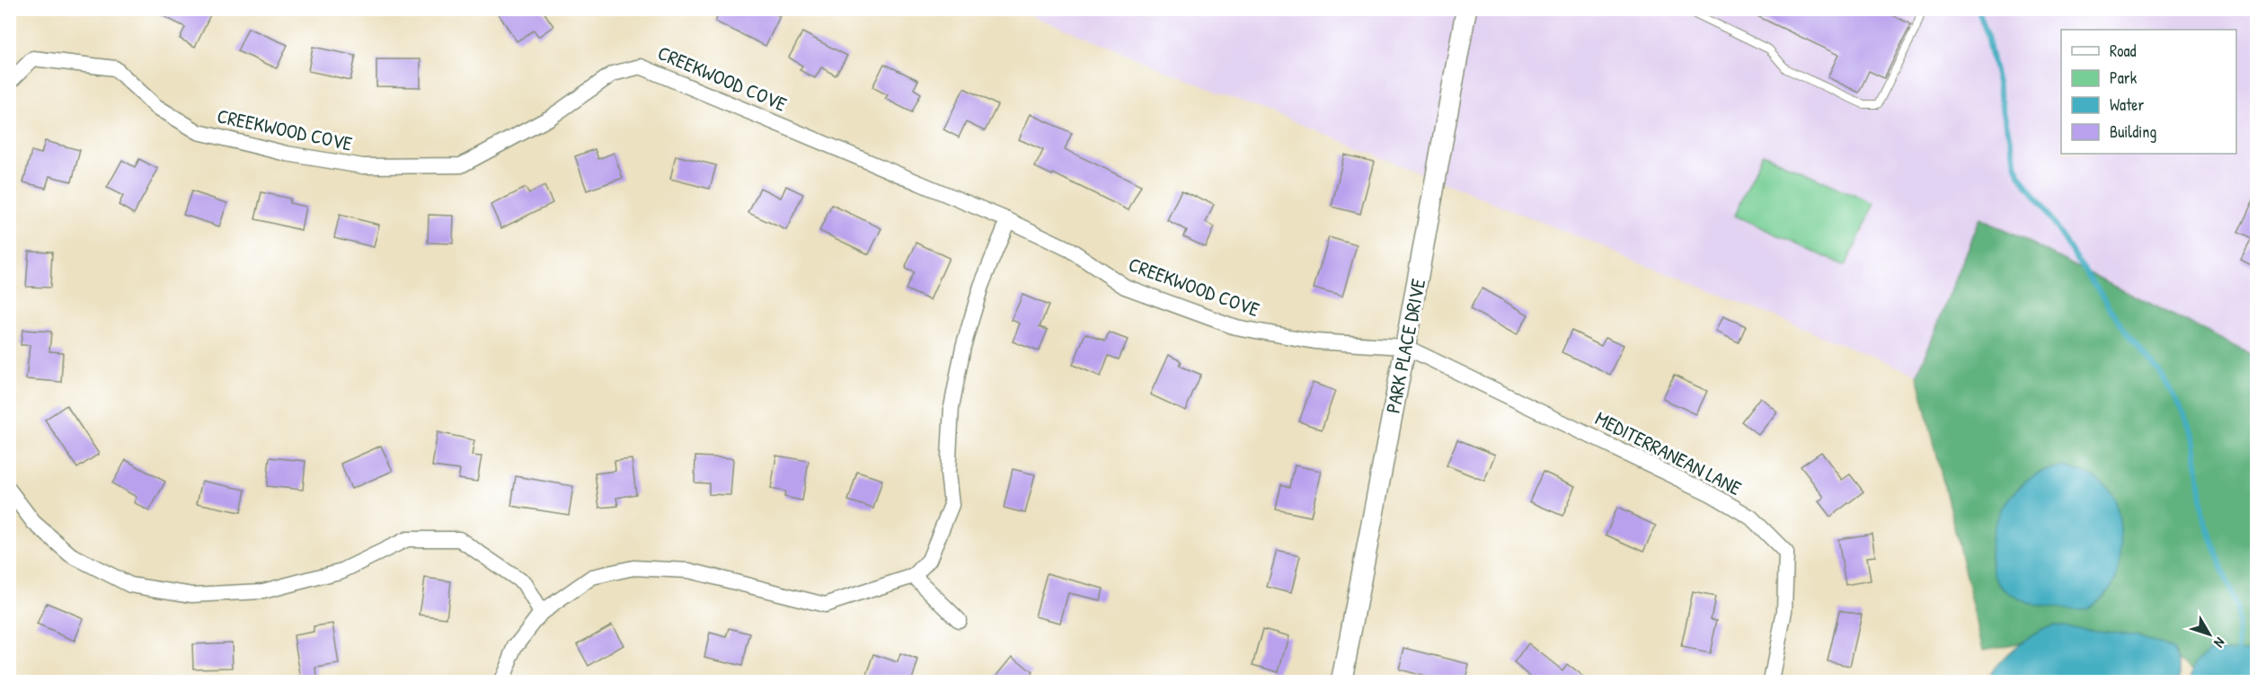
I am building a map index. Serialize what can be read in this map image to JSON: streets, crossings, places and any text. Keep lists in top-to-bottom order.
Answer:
{
  "streets": {
    "street": ["CREEKWOOD COVE", "PARK PLACE DRIVE", "MEDITERRANEAN LANE"]
  },
  "crossings": [
    ["CREEKWOOD COVE", "PARK PLACE DRIVE"],
    ["CREEKWOOD COVE", "MEDITERRANEAN LANE"],
    ["PARK PLACE DRIVE", "MEDITERRANEAN LANE"]
  ],
  "legend": [
    "Road",
    "Park",
    "Water",
    "Building"
  ],
  "north": "bottom right"
}
